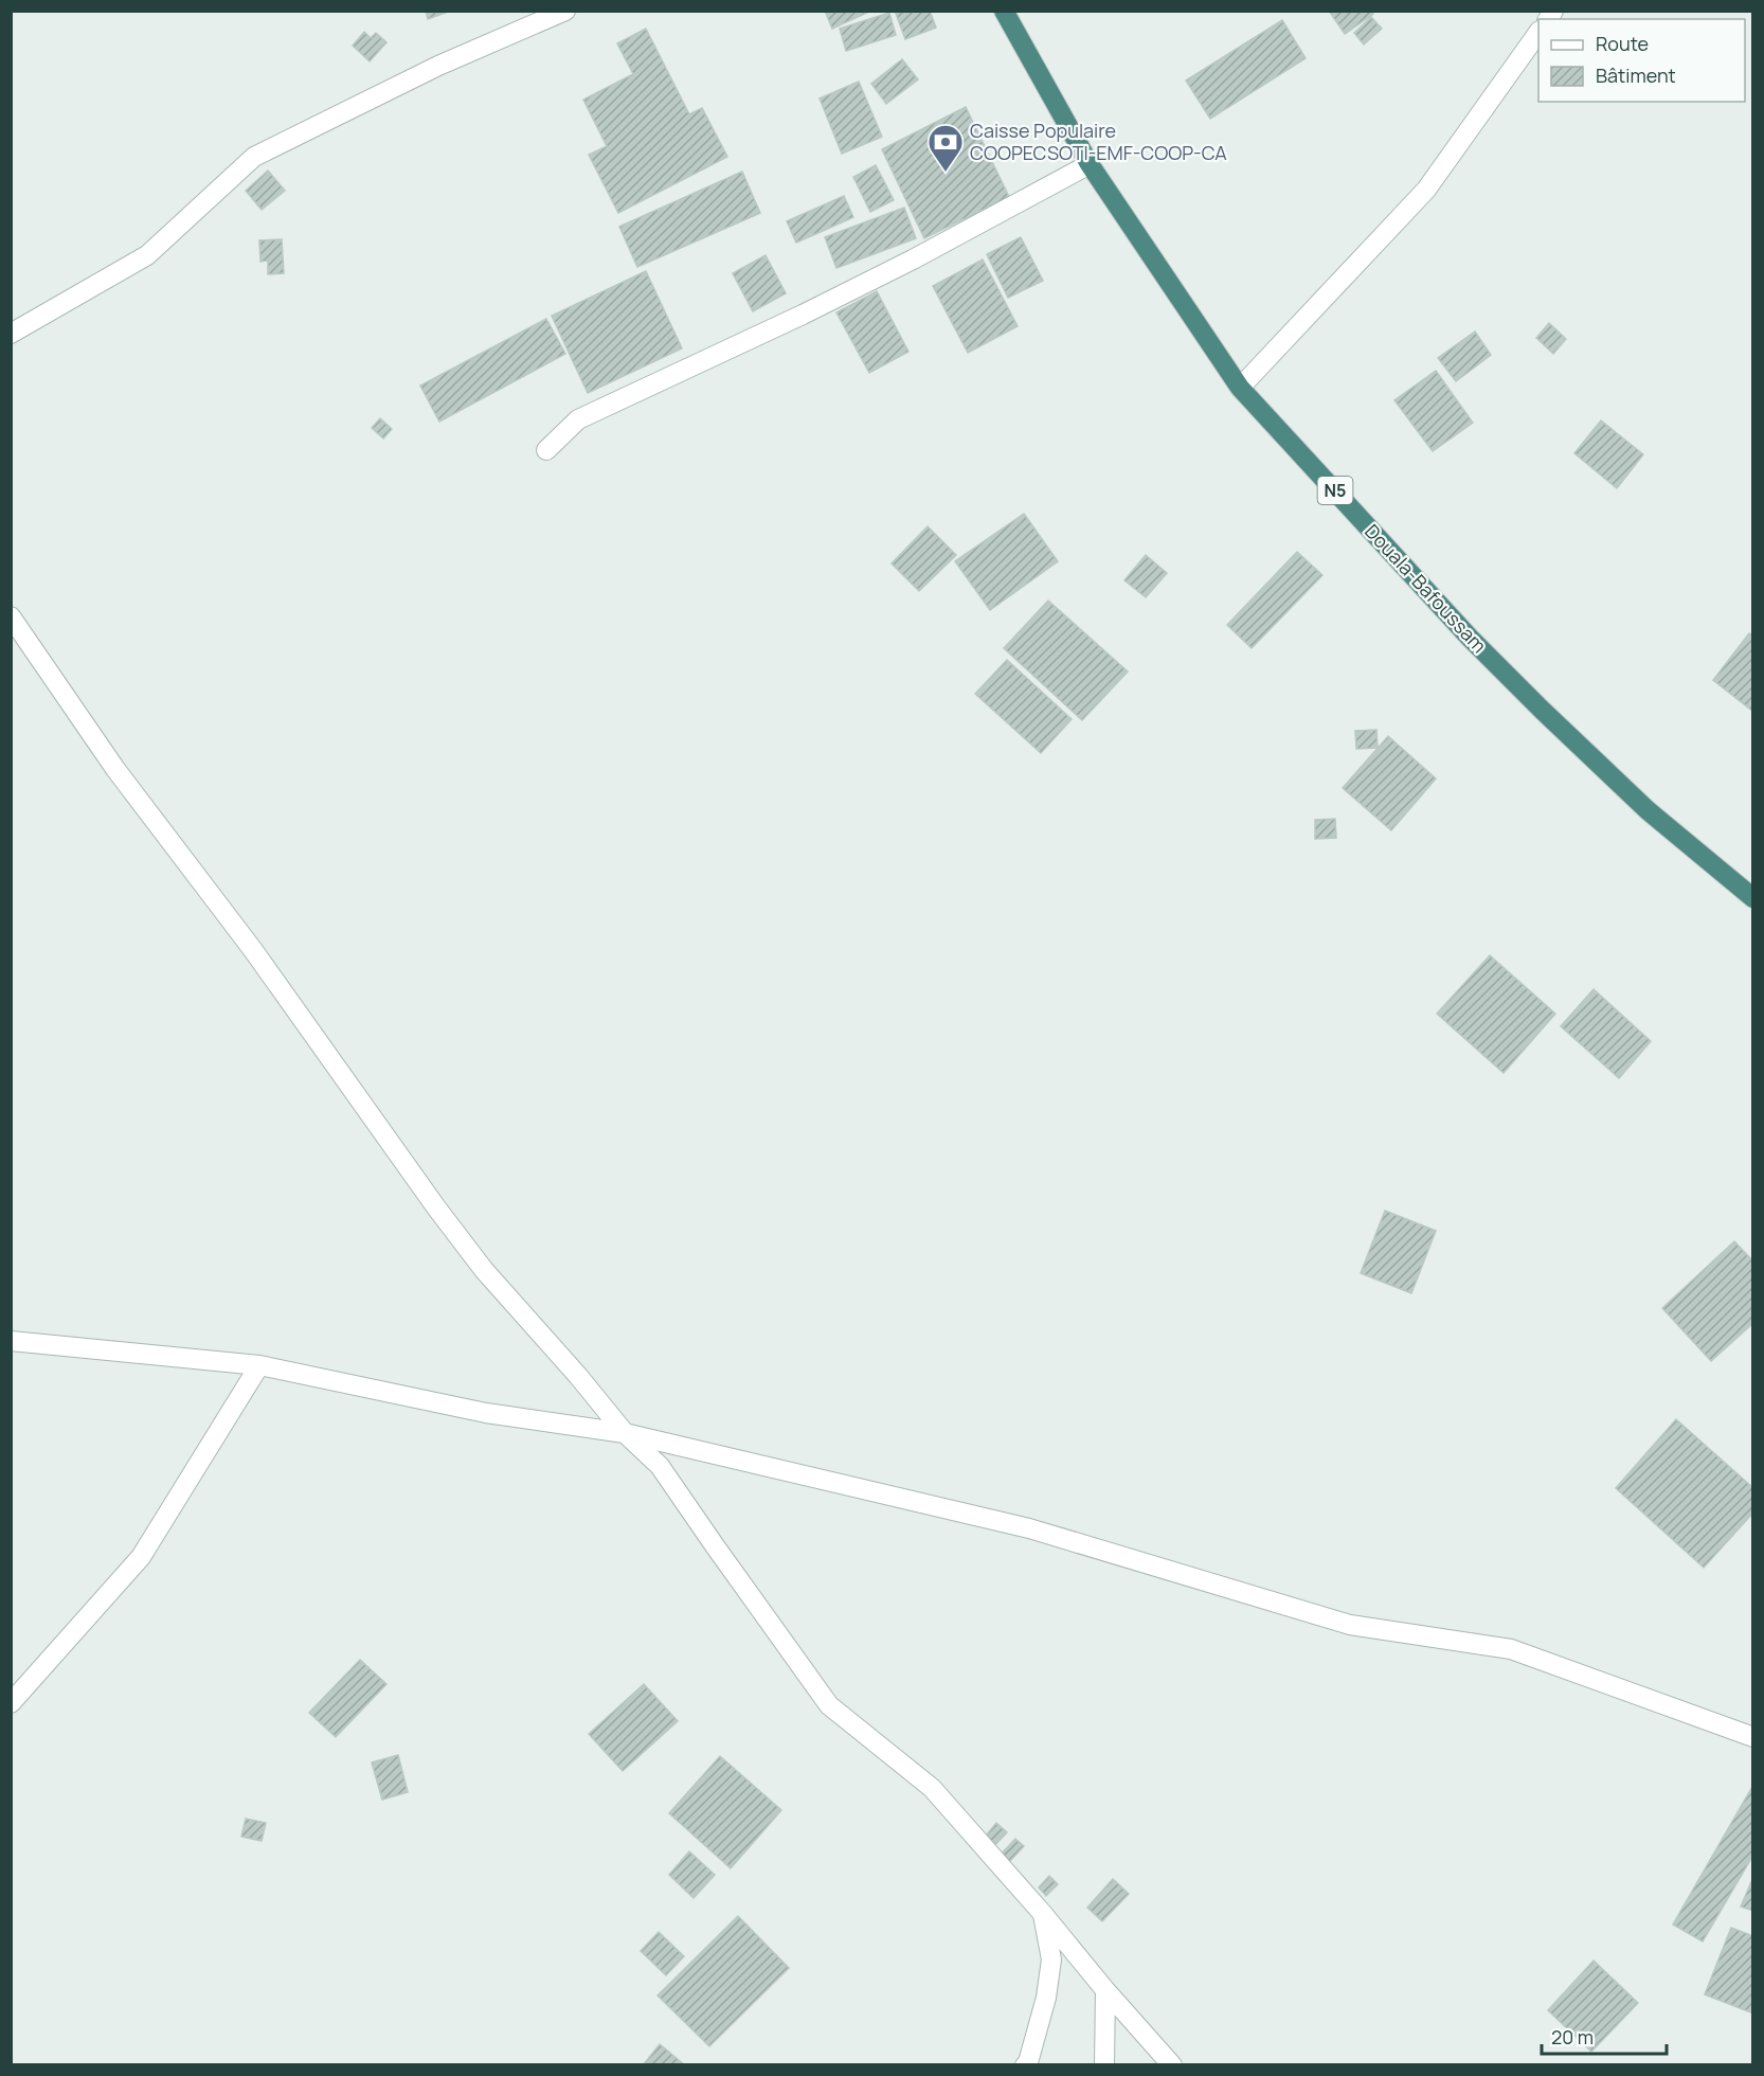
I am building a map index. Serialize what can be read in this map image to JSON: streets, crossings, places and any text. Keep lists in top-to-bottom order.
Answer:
{
  "streets": {
    "highway": ["N5", "Douala-Bafoussam"]
  },
  "places": {
    "bank": ["Caisse Populaire COOPECSOTI-EMF-COOP-CA"]
  },
  "legend": ["Route", "Bâtiment"],
  "scale_bar": "20 m"
}
